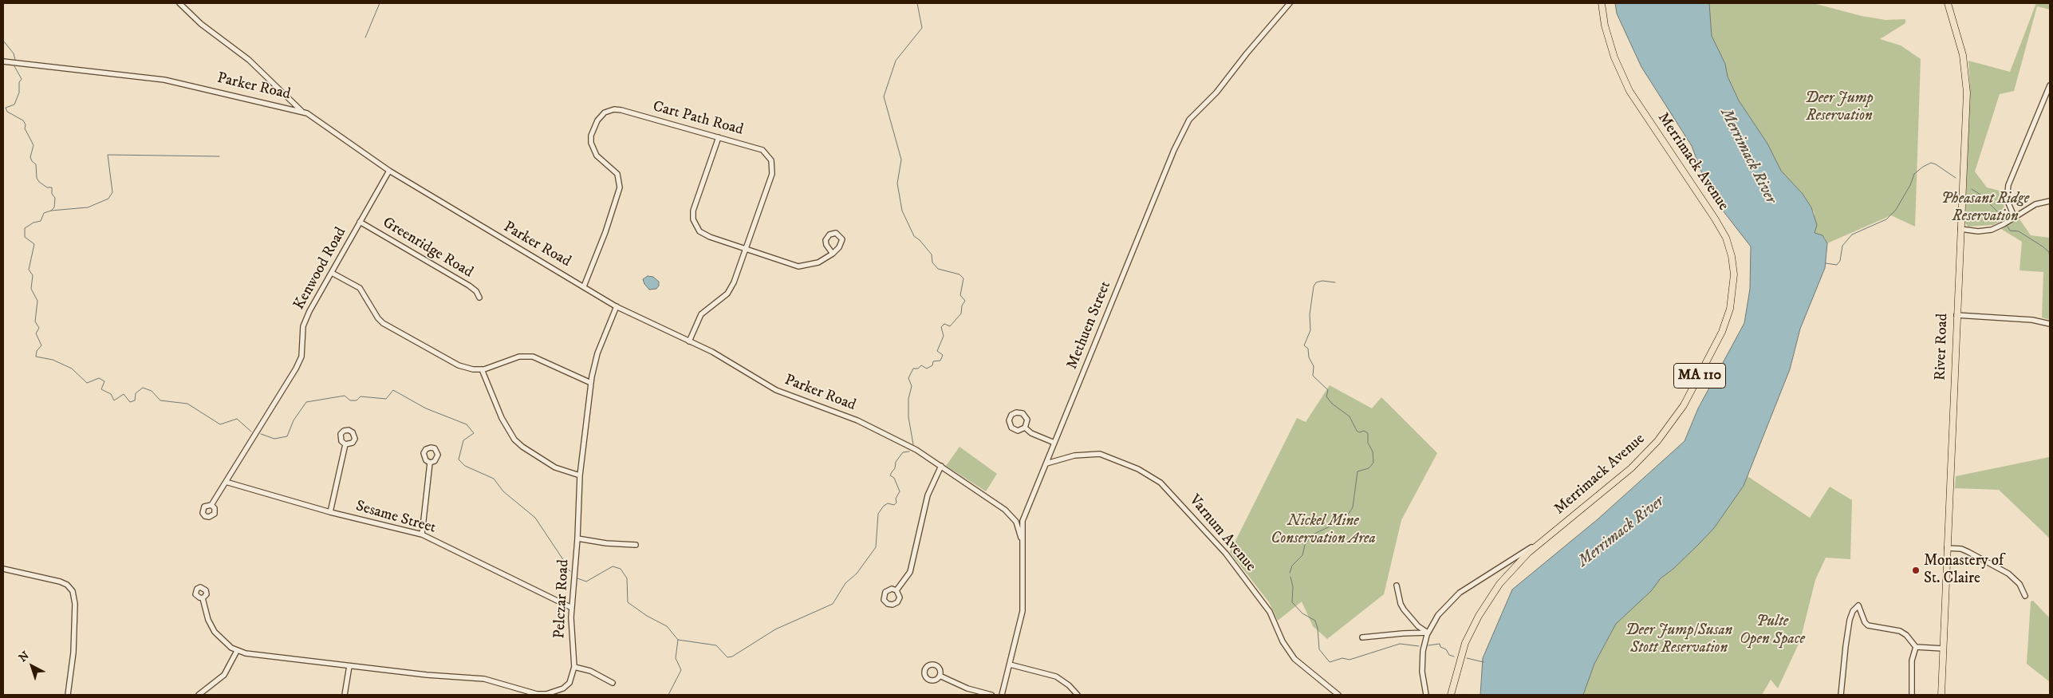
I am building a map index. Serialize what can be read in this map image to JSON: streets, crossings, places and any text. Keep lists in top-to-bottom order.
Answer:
{
  "streets": {
    "main road": ["Merrimack Avenue", "River Road", "MA 110"],
    "street": [
      "Parker Road",
      "Cart Path Road",
      "Greenridge Road",
      "Kenwood Road",
      "Methuen Street",
      "Sesame Street",
      "Varnum Avenue",
      "Pelczar Road"
    ]
  },
  "crossings": [
    ["Parker Road", "Cart Path Road"],
    ["Parker Road", "Kenwood Road"],
    ["Parker Road", "Methuen Street"],
    ["Parker Road", "Pelczar Road"],
    ["Greenridge Road", "Kenwood Road"],
    ["Kenwood Road", "Sesame Street"],
    ["Methuen Street", "Varnum Avenue"],
    ["Sesame Street", "Pelczar Road"]
  ],
  "water": ["Merrimack River"],
  "parks": [
    "Deer Jump Reservation",
    "Pheasant Ridge Reservation",
    "Nickel Mine Conservation Area",
    "Pulte Open Space",
    "Deer Jump/Susan Stott Reservation"
  ],
  "places": ["Monastery of St. Claire"],
  "north": "top left"
}
